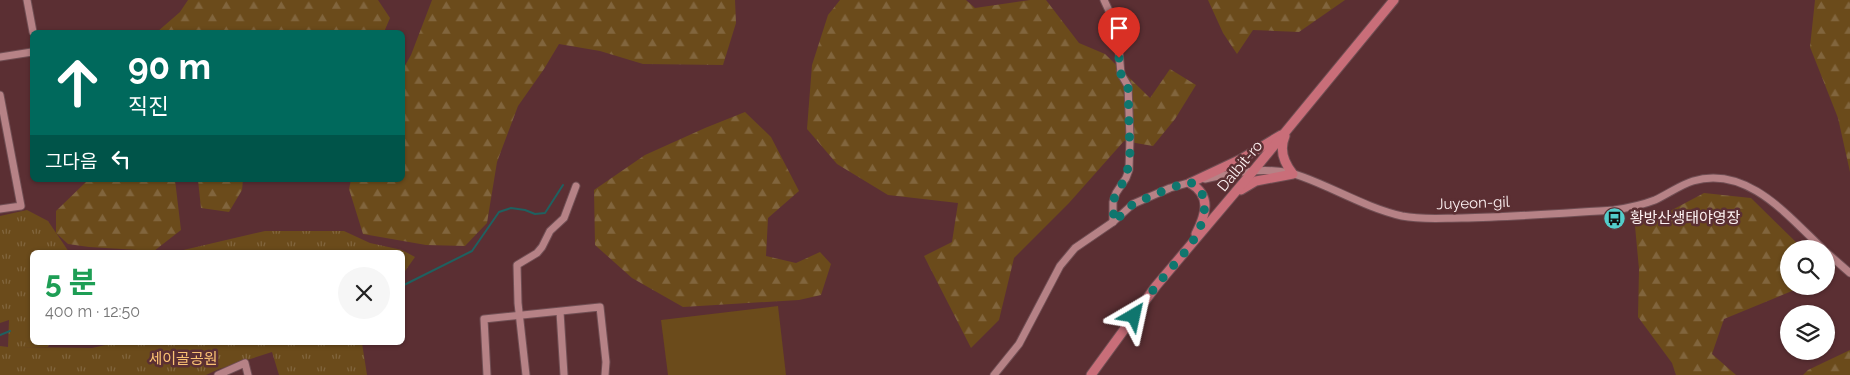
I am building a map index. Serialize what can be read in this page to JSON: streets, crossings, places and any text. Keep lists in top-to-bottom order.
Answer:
{
  "streets": {
    "main road": ["Dalbit-ro"],
    "street": ["Juyeon-gil"]
  },
  "crossings": [
    ["Dalbit-ro", "Juyeon-gil"]
  ],
  "parks": ["세이골공원"],
  "places": {
    "bus stop": ["황방산생태야영장"]
  },
  "page": {
    "turn": ["90 m", "직진"],
    "then": "그다음",
    "heading": ["5 분", "400 m · 12:50"]
  }
}
